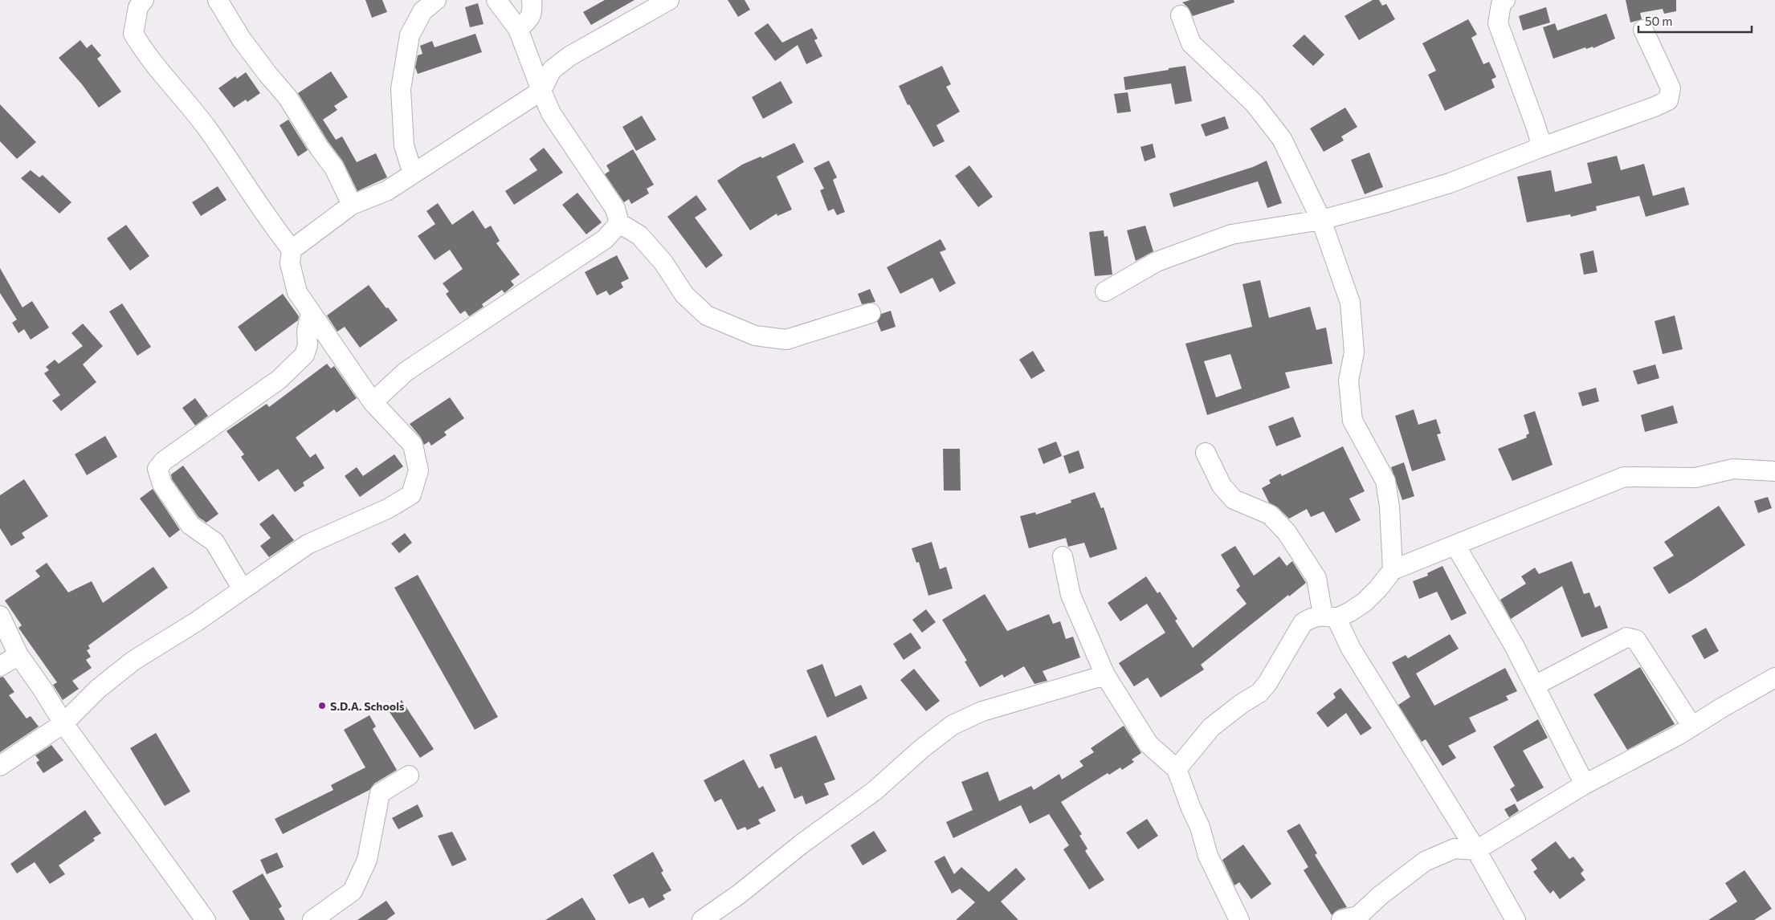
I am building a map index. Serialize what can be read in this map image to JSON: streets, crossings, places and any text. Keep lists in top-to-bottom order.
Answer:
{
  "places": ["S.D.A. Schools"],
  "scale_bar": "50 m"
}
